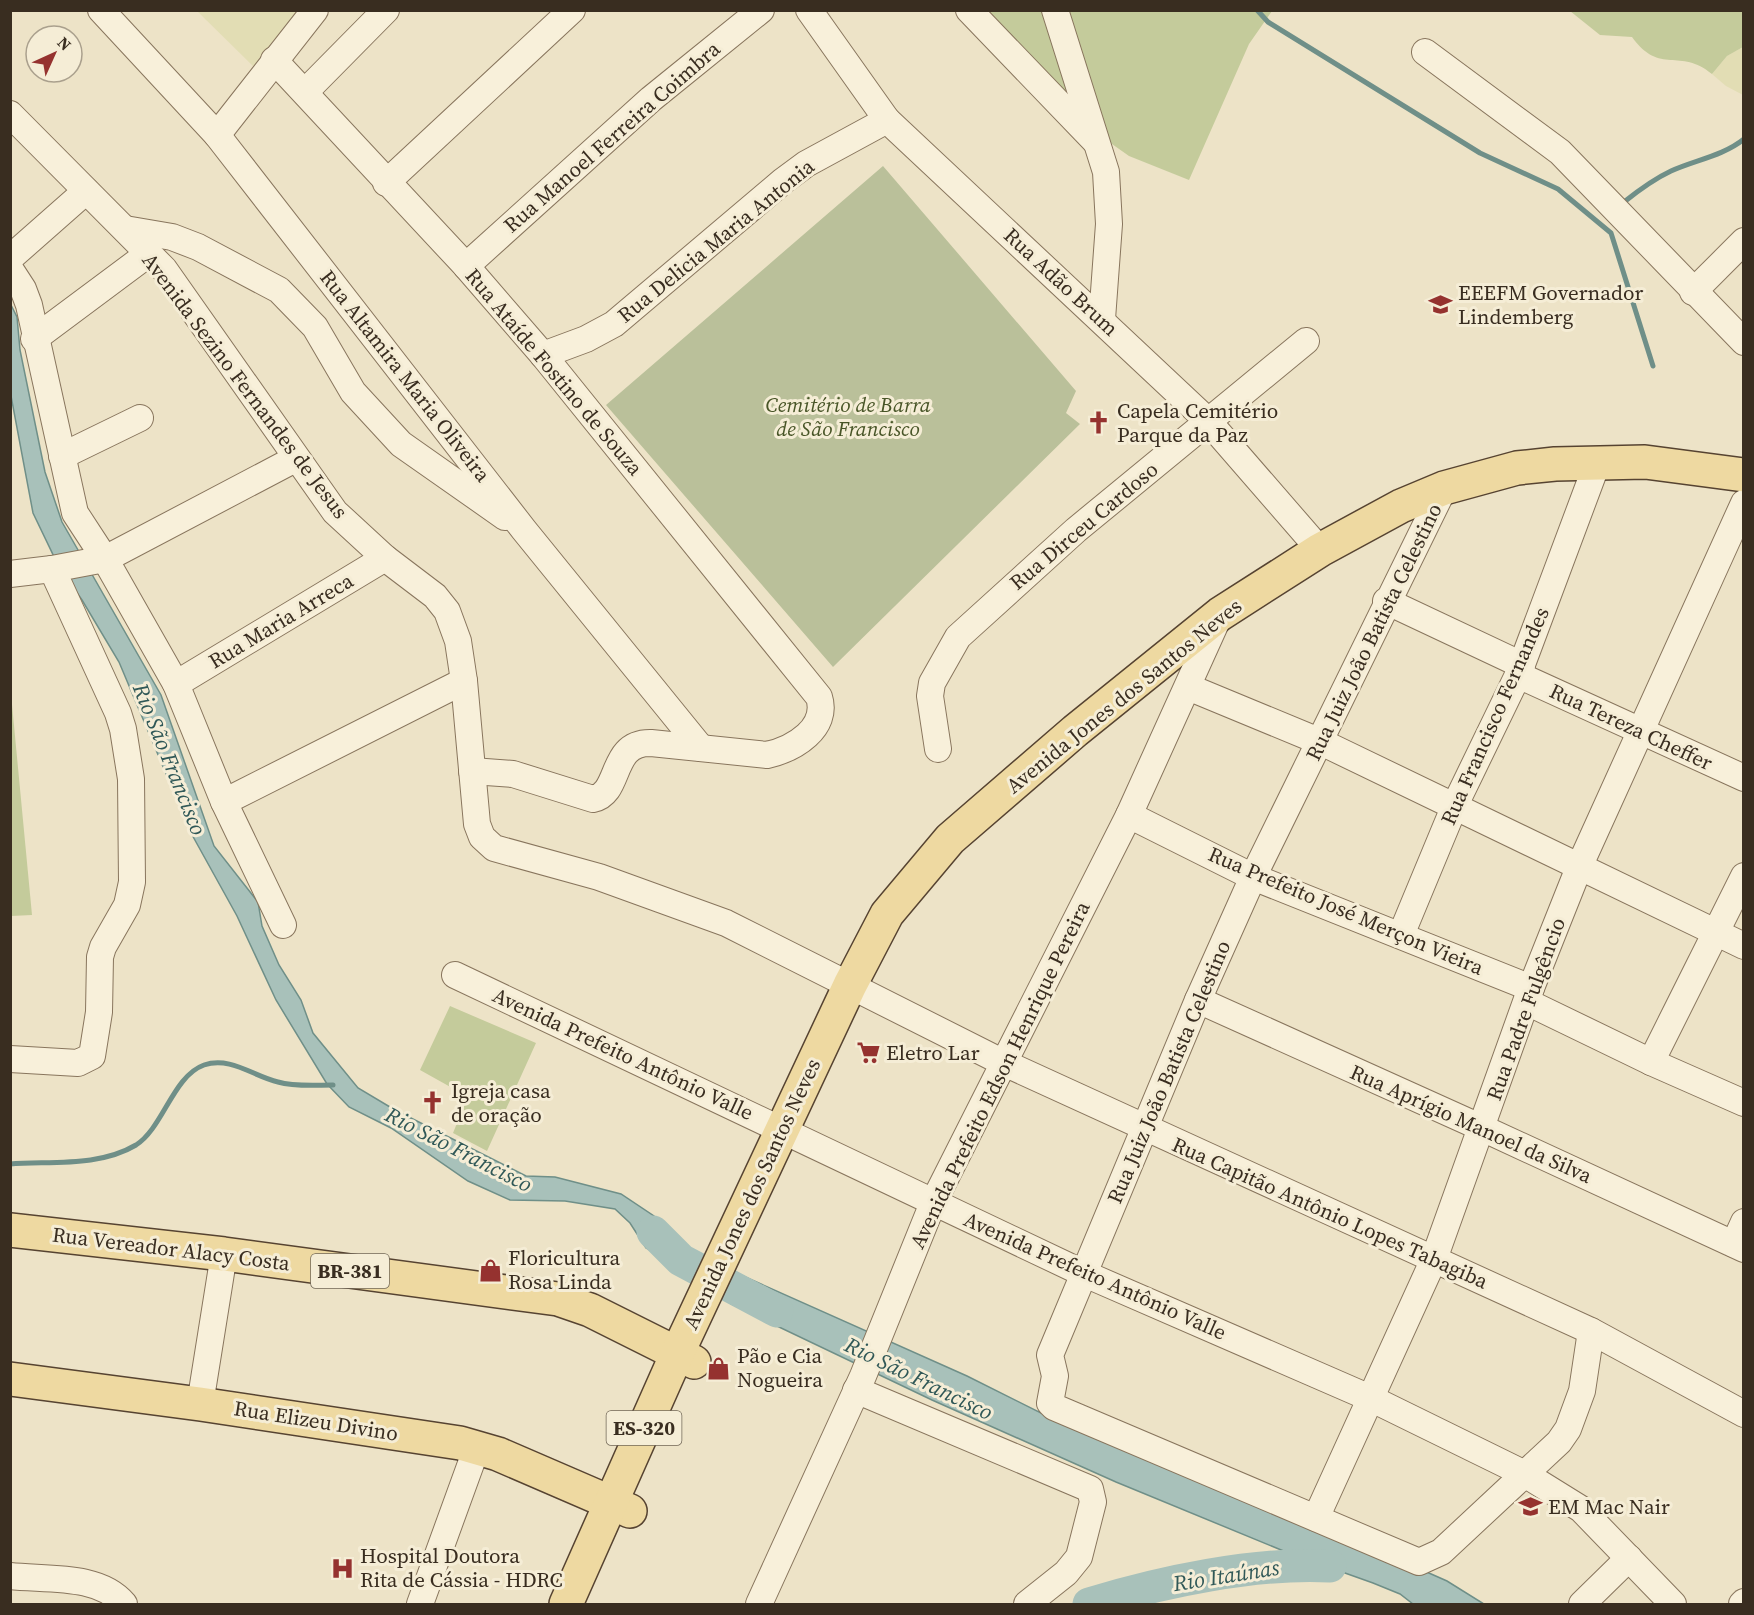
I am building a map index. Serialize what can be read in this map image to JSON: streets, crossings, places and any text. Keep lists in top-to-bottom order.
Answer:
{
  "streets": {
    "main road": [
      "Avenida Jones dos Santos Neves",
      "Rua Vereador Alacy Costa",
      "BR-381",
      "Rua Elizeu Divino",
      "ES-320"
    ],
    "street": [
      "Rua Manoel Ferreira Coimbra",
      "Rua Delicia Maria Antonia",
      "Rua Adão Brum",
      "Rua Ataíde Fostino de Souza",
      "Rua Altamira Maria Oliveira",
      "Avenida Sezino Fernandes de Jesus",
      "Rua Dirceu Cardoso",
      "Rua Maria Arreca",
      "Rua Juiz João Batista Celestino",
      "Rua Francisco Fernandes",
      "Rua Tereza Cheffer",
      "Rua Prefeito José Merçon Vieira",
      "Rua Padre Fulgêncio",
      "Avenida Prefeito Antônio Valle",
      "Avenida Prefeito Edson Henrique Pereira",
      "Rua Aprígio Manoel da Silva",
      "Rua Capitão Antônio Lopes Tabagiba"
    ]
  },
  "crossings": [
    ["Rua Manoel Ferreira Coimbra", "Rua Ataíde Fostino de Souza"],
    ["Rua Delicia Maria Antonia", "Rua Adão Brum"],
    ["Rua Delicia Maria Antonia", "Rua Ataíde Fostino de Souza"],
    ["Rua Adão Brum", "Rua Dirceu Cardoso"],
    ["Rua Adão Brum", "Avenida Jones dos Santos Neves"],
    ["Rua Ataíde Fostino de Souza", "Rua Altamira Maria Oliveira"],
    ["Avenida Sezino Fernandes de Jesus", "Rua Maria Arreca"],
    ["Avenida Sezino Fernandes de Jesus", "Avenida Jones dos Santos Neves"],
    ["Avenida Sezino Fernandes de Jesus", "Rua Capitão Antônio Lopes Tabagiba"],
    ["Rua Juiz João Batista Celestino", "Avenida Jones dos Santos Neves"],
    ["Rua Juiz João Batista Celestino", "Rua Tereza Cheffer"],
    ["Rua Juiz João Batista Celestino", "Rua Prefeito José Merçon Vieira"],
    ["Rua Juiz João Batista Celestino", "Rua Padre Fulgêncio"],
    ["Rua Juiz João Batista Celestino", "Avenida Prefeito Antônio Valle"],
    ["Rua Juiz João Batista Celestino", "Rua Aprígio Manoel da Silva"],
    ["Rua Juiz João Batista Celestino", "Rua Capitão Antônio Lopes Tabagiba"],
    ["Avenida Jones dos Santos Neves", "Rua Francisco Fernandes"],
    ["Avenida Jones dos Santos Neves", "Avenida Prefeito Antônio Valle"],
    ["Avenida Jones dos Santos Neves", "Avenida Prefeito Edson Henrique Pereira"],
    ["Avenida Jones dos Santos Neves", "Rua Capitão Antônio Lopes Tabagiba"],
    ["Avenida Jones dos Santos Neves", "Rua Vereador Alacy Costa"],
    ["Avenida Jones dos Santos Neves", "Rua Elizeu Divino"],
    ["Rua Francisco Fernandes", "Rua Tereza Cheffer"],
    ["Rua Francisco Fernandes", "Rua Prefeito José Merçon Vieira"],
    ["Rua Tereza Cheffer", "Rua Padre Fulgêncio"],
    ["Rua Prefeito José Merçon Vieira", "Rua Padre Fulgêncio"],
    ["Rua Prefeito José Merçon Vieira", "Avenida Prefeito Edson Henrique Pereira"],
    ["Rua Padre Fulgêncio", "Avenida Prefeito Antônio Valle"],
    ["Rua Padre Fulgêncio", "Rua Aprígio Manoel da Silva"],
    ["Rua Padre Fulgêncio", "Rua Capitão Antônio Lopes Tabagiba"],
    ["Avenida Prefeito Antônio Valle", "Avenida Prefeito Edson Henrique Pereira"],
    ["Avenida Prefeito Edson Henrique Pereira", "Rua Capitão Antônio Lopes Tabagiba"]
  ],
  "water": ["Rio São Francisco", "Rio Itaúnas"],
  "parks": ["Cemitério de Barra de São Francisco"],
  "places": {
    "school or university": ["EEEFM Governador Lindemberg", "EM Mac Nair"],
    "church": ["Capela Cemitério Parque da Paz", "Igreja casa de oração"],
    "supermarket": ["Eletro Lar"],
    "shop": ["Floricultura Rosa Linda", "Pão e Cia Nogueira"],
    "hospital": ["Hospital Doutora Rita de Cássia - HDRC"]
  },
  "north": "top right"
}
